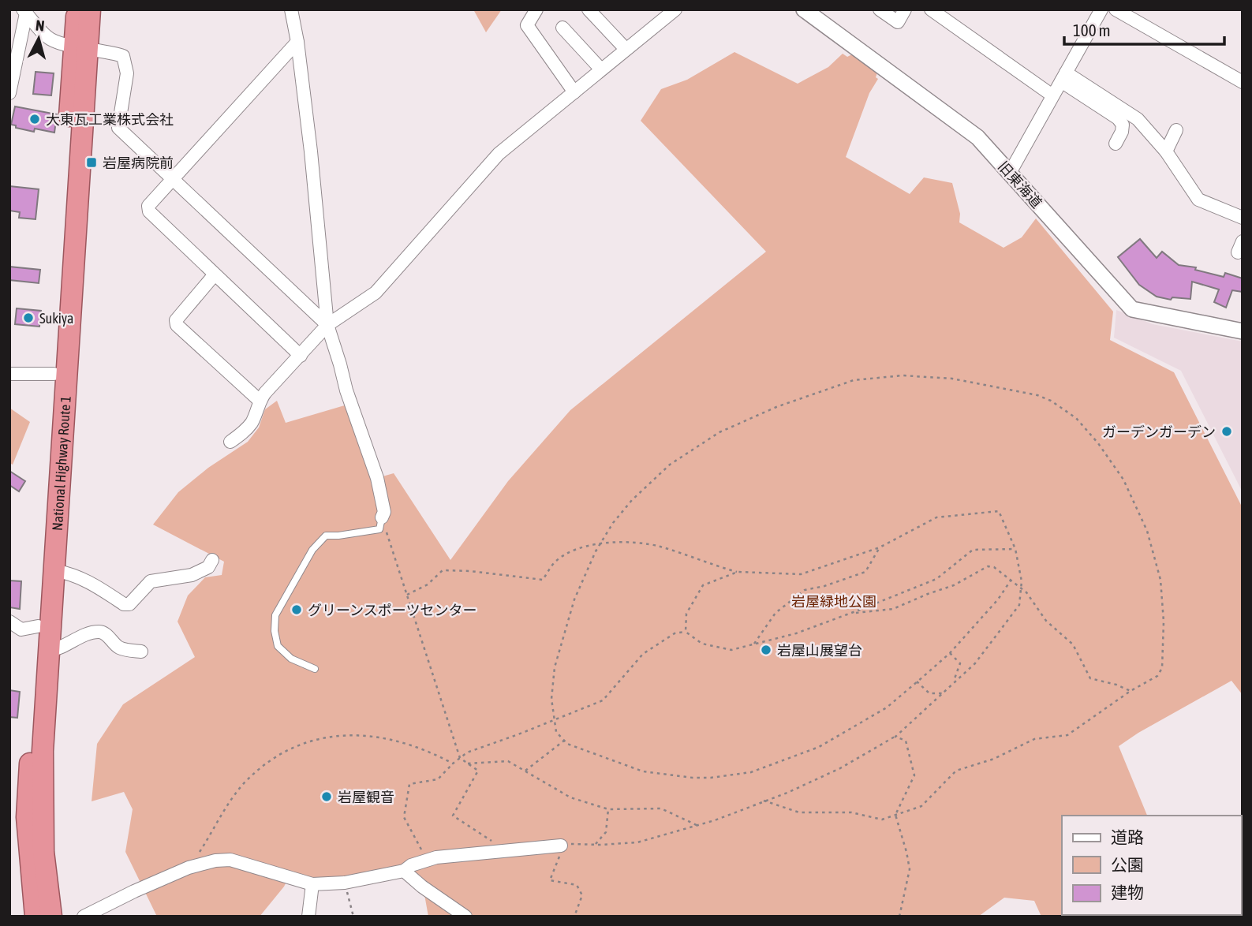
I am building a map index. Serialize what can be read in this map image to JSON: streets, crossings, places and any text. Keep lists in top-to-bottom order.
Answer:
{
  "streets": {
    "highway": ["National Highway Route 1"],
    "street": ["旧東海道"]
  },
  "parks": ["岩屋緑地公園"],
  "places": {
    "other": [
      "大東瓦工業株式会社",
      "Sukiya",
      "ガーデンガーデン",
      "グリーンスポーツセンター",
      "岩屋山展望台",
      "岩屋観音"
    ],
    "transit": ["岩屋病院前"]
  },
  "legend": ["道路", "公園", "建物"],
  "scale_bar": "100 m",
  "north": "top"
}
